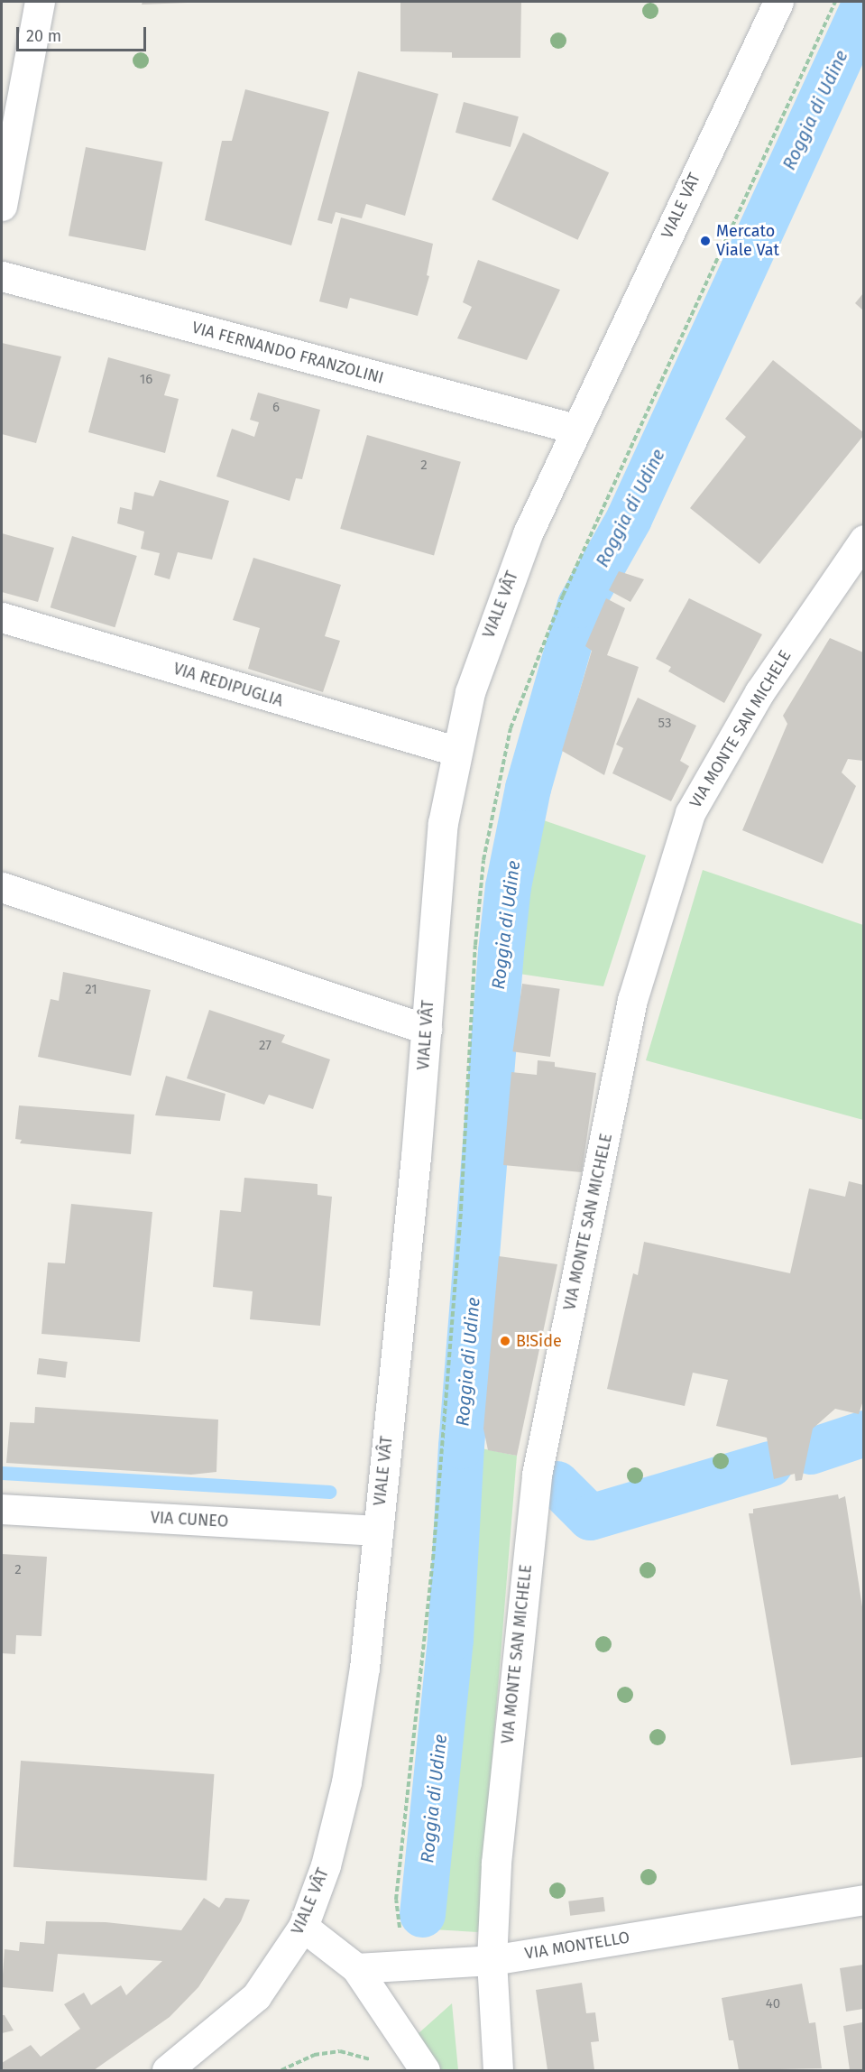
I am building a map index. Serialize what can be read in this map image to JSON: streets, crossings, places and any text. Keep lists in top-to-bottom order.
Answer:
{
  "streets": {
    "street": [
      "VIALE VÂT",
      "VIA FERNANDO FRANZOLINI",
      "VIA REDIPUGLIA",
      "VIA MONTE SAN MICHELE",
      "VIA CUNEO",
      "VIA MONTELLO"
    ]
  },
  "crossings": [
    ["VIALE VÂT", "VIA FERNANDO FRANZOLINI"],
    ["VIALE VÂT", "VIA REDIPUGLIA"],
    ["VIALE VÂT", "VIA CUNEO"],
    ["VIA MONTE SAN MICHELE", "VIA MONTELLO"]
  ],
  "water": ["Roggia di Udine"],
  "places": ["Mercato Viale Vat", "B!Side"],
  "house_numbers": [
    "16",
    "6",
    "2",
    "53",
    "21",
    "27",
    "2",
    "40"
  ],
  "scale_bar": "20 m"
}
